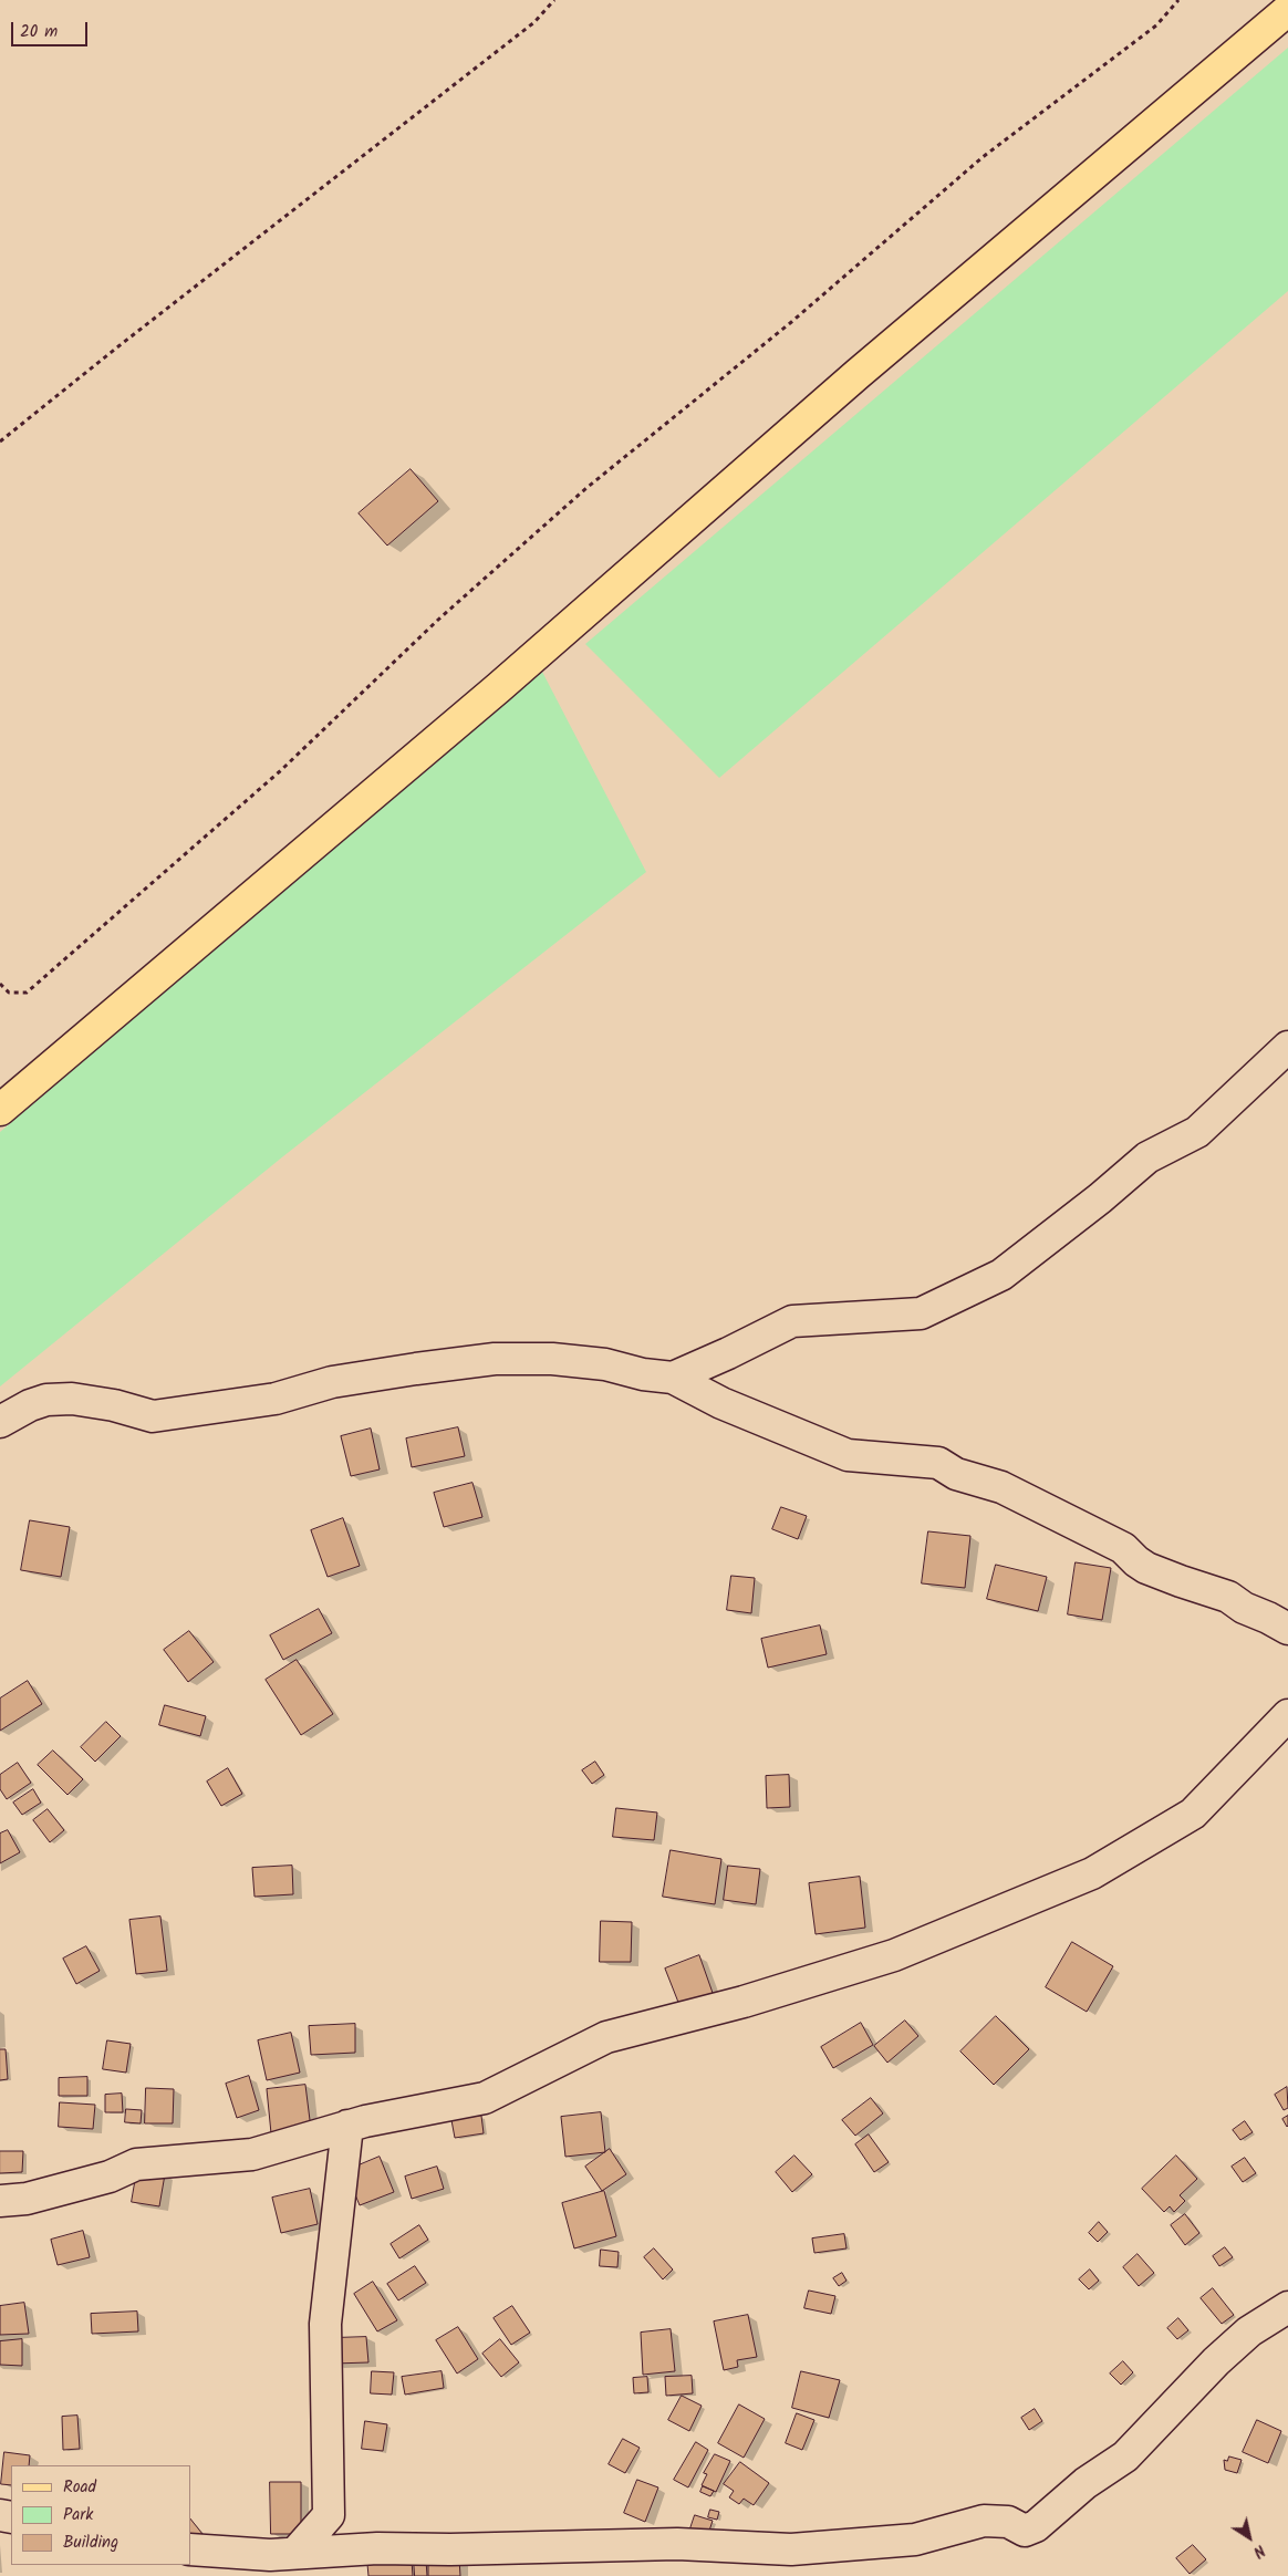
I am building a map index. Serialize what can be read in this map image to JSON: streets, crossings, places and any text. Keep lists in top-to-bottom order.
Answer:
{
  "legend": ["Road", "Park", "Building"],
  "scale_bar": "20 m",
  "north": "bottom right"
}
